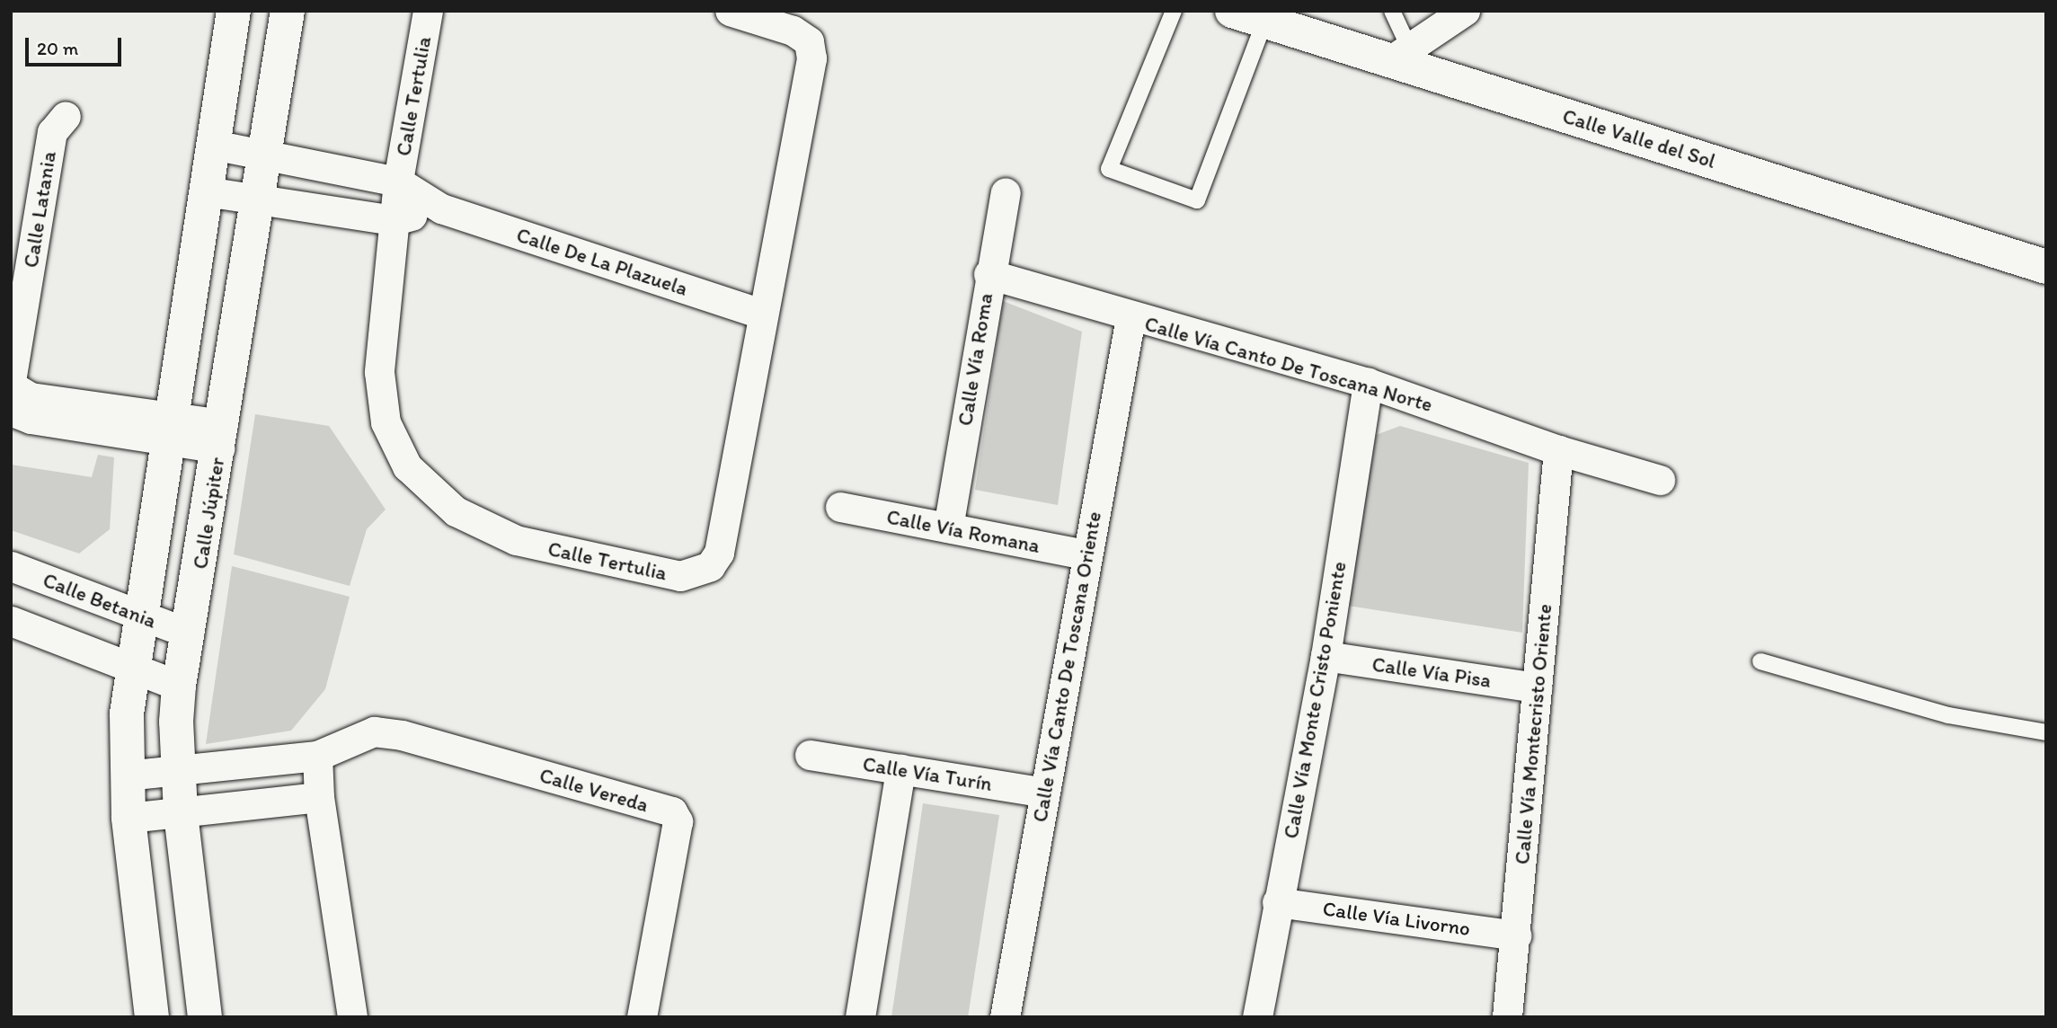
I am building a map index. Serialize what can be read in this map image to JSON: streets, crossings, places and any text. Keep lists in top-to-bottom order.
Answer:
{
  "streets": {
    "main road": ["Calle Valle del Sol", "Calle Júpiter"],
    "street": [
      "Calle Tertulia",
      "Calle Latania",
      "Calle De La Plazuela",
      "Calle Vía Roma",
      "Calle Vía Canto De Toscana Norte",
      "Calle Vía Romana",
      "Calle Betania",
      "Calle Vía Canto De Toscana Oriente",
      "Calle Vía Pisa",
      "Calle Vía Monte Cristo Poniente",
      "Calle Vía Montecristo Oriente",
      "Calle Vía Turín",
      "Calle Vereda",
      "Calle Vía Livorno"
    ]
  },
  "crossings": [
    ["Calle Tertulia", "Calle De La Plazuela"],
    ["Calle Latania", "Calle Júpiter"],
    ["Calle De La Plazuela", "Calle Júpiter"],
    ["Calle Vía Roma", "Calle Vía Canto De Toscana Norte"],
    ["Calle Vía Roma", "Calle Vía Romana"],
    ["Calle Vía Canto De Toscana Norte", "Calle Vía Canto De Toscana Oriente"],
    ["Calle Vía Canto De Toscana Norte", "Calle Vía Monte Cristo Poniente"],
    ["Calle Vía Canto De Toscana Norte", "Calle Vía Montecristo Oriente"],
    ["Calle Júpiter", "Calle Betania"],
    ["Calle Júpiter", "Calle Vereda"],
    ["Calle Vía Romana", "Calle Vía Canto De Toscana Oriente"],
    ["Calle Vía Canto De Toscana Oriente", "Calle Vía Turín"],
    ["Calle Vía Pisa", "Calle Vía Monte Cristo Poniente"],
    ["Calle Vía Pisa", "Calle Vía Montecristo Oriente"],
    ["Calle Vía Monte Cristo Poniente", "Calle Vía Livorno"],
    ["Calle Vía Montecristo Oriente", "Calle Vía Livorno"]
  ],
  "scale_bar": "20 m"
}
